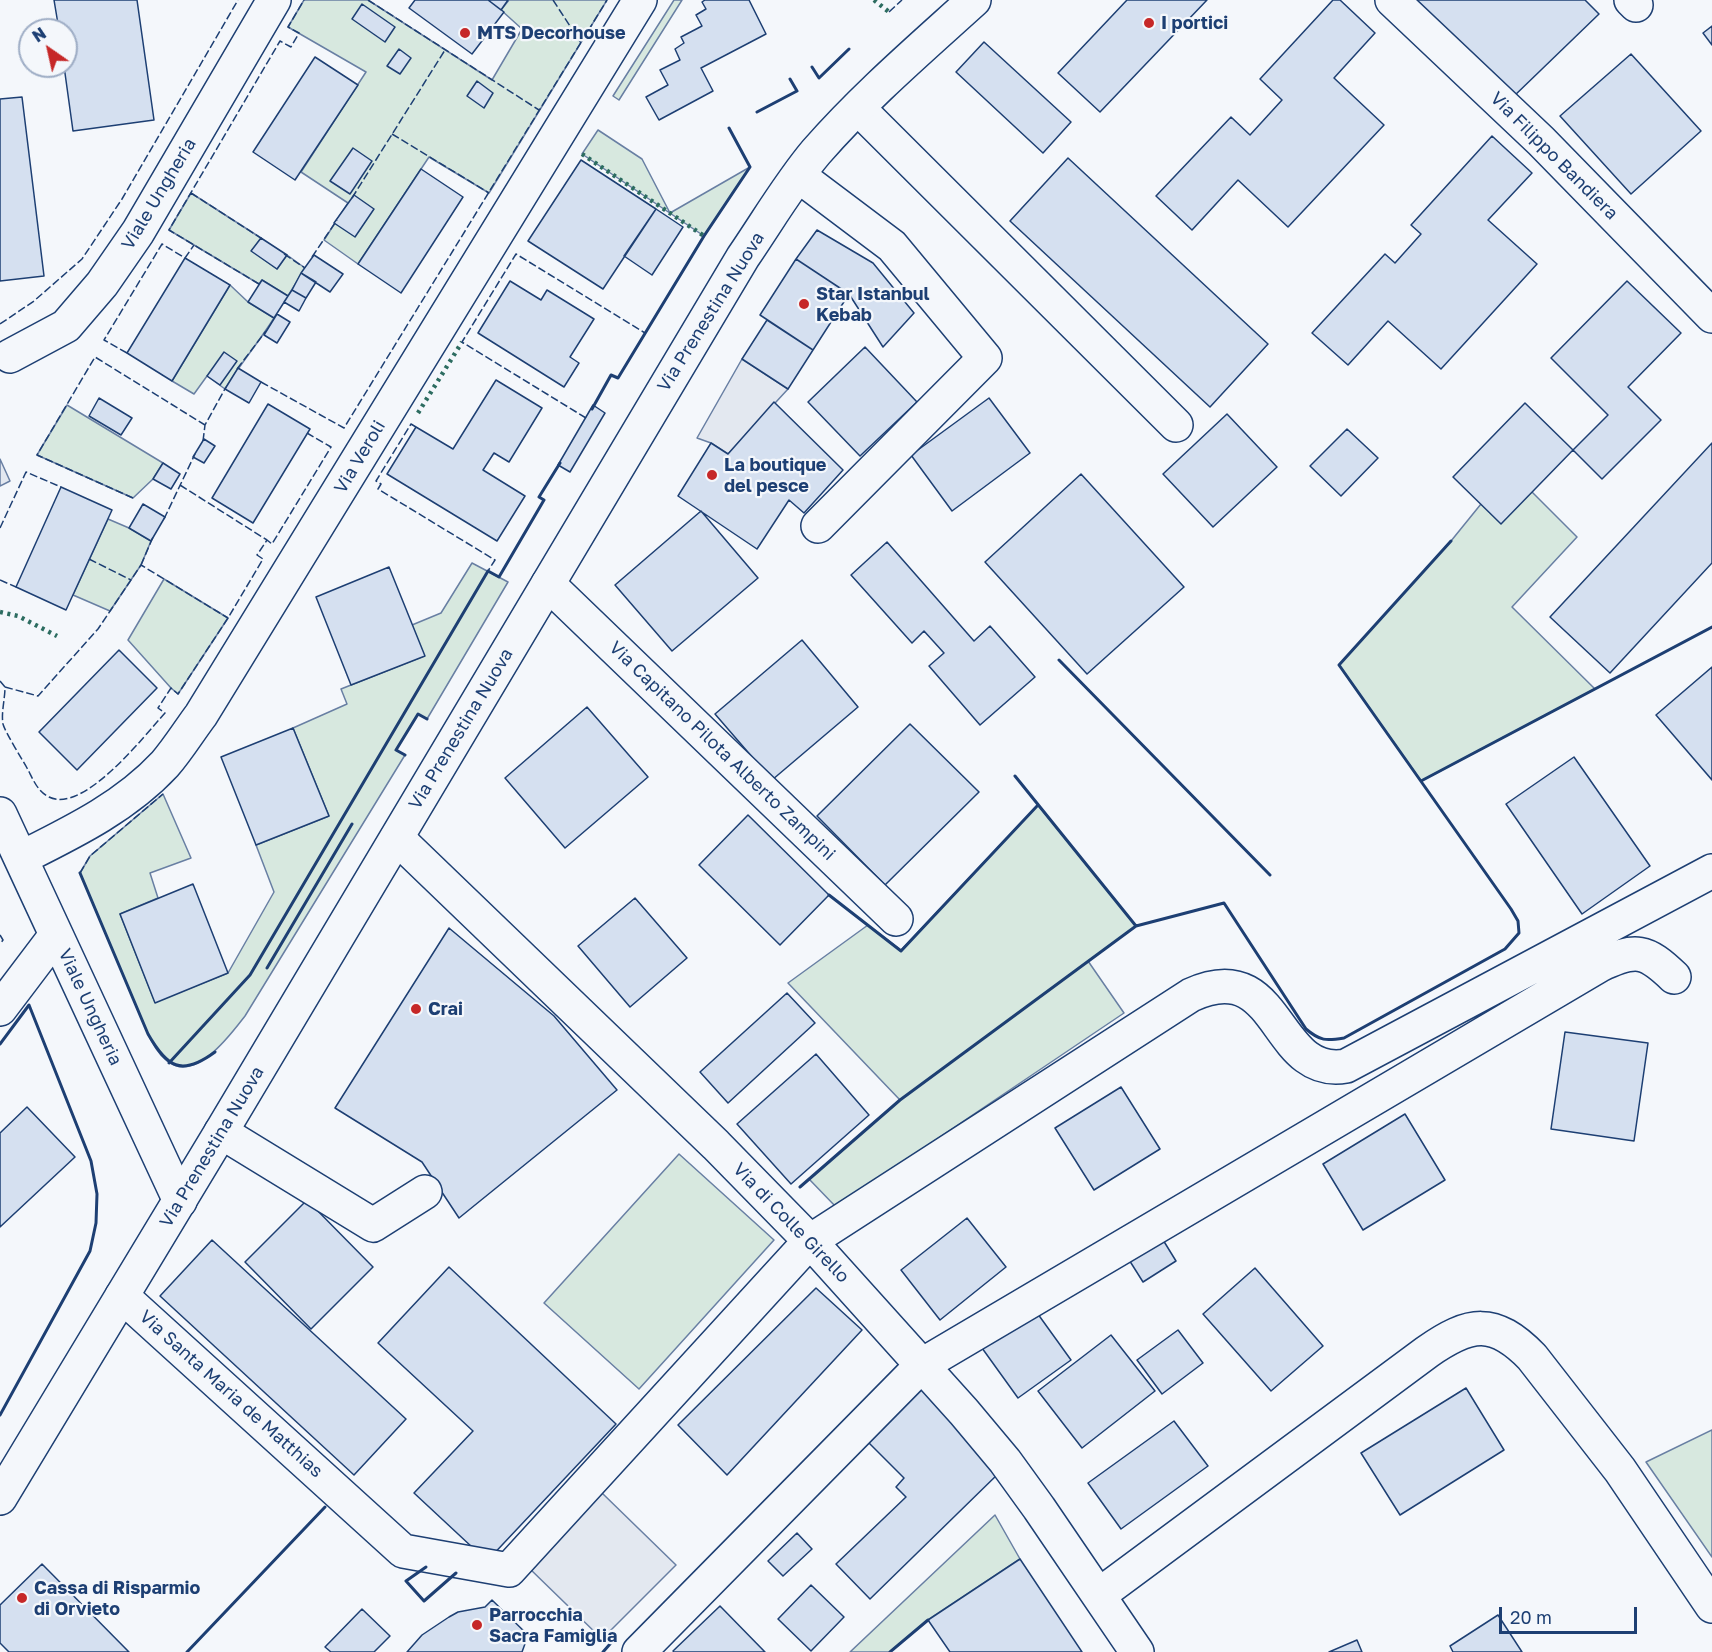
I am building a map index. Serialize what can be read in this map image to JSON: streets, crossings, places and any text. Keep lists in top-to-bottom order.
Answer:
{
  "streets": {
    "street": [
      "Via Filippo Bandiera",
      "Viale Ungheria",
      "Via Prenestina Nuova",
      "Via Veroli",
      "Via Capitano Pilota Alberto Zampini",
      "Via di Colle Girello",
      "Via Santa Maria de Matthias"
    ]
  },
  "crossings": [
    ["Viale Ungheria", "Via Prenestina Nuova"],
    ["Viale Ungheria", "Via Veroli"],
    ["Via Prenestina Nuova", "Via Capitano Pilota Alberto Zampini"],
    ["Via Prenestina Nuova", "Via di Colle Girello"],
    ["Via Prenestina Nuova", "Via Santa Maria de Matthias"],
    ["Via di Colle Girello", "Via Santa Maria de Matthias"]
  ],
  "places": [
    "I portici",
    "MTS Decorhouse",
    "Star Istanbul Kebab",
    "La boutique del pesce",
    "Crai",
    "Cassa di Risparmio di Orvieto",
    "Parrocchia Sacra Famiglia"
  ],
  "scale_bar": "20 m",
  "north": "top left"
}
